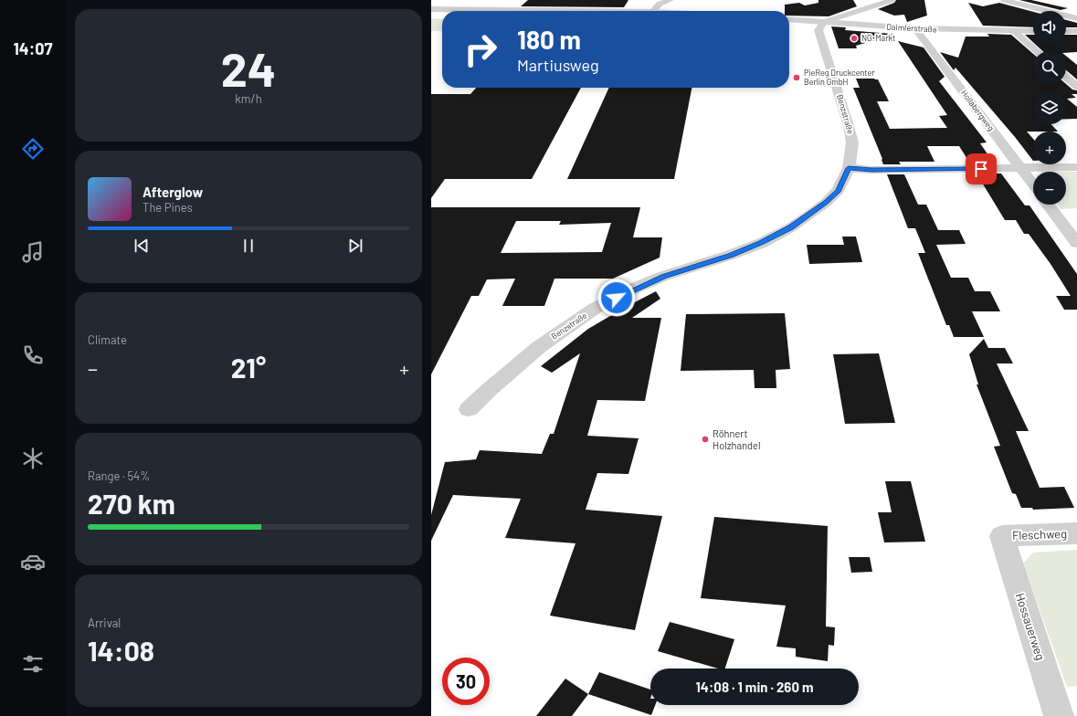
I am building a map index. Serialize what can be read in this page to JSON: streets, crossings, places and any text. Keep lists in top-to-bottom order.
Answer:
{
  "streets": {
    "street": [
      "Daimlerstraße",
      "Hollabergweg",
      "Benzstraße",
      "Fleschweg",
      "Hossauerweg"
    ]
  },
  "crossings": [
    ["Daimlerstraße", "Hollabergweg"],
    ["Daimlerstraße", "Benzstraße"],
    ["Fleschweg", "Hossauerweg"]
  ],
  "places": ["NG-Markt", "PieReg Druckcenter Berlin GmbH", "Röhnert Holzhandel"],
  "page": {
    "tabs": "14:07",
    "tile": [
      ["24", "km/h"],
      "Climate",
      ["Range · 54%", "270 km"],
      ["Arrival", "14:08"]
    ],
    "map_buttons": ["+", "−"],
    "turn": ["180 m", "Martiusweg"],
    "song": ["Afterglow", "The Pines"],
    "heat": ["−", "21°", "+"],
    "limit": "30",
    "trip": "14:08 · 1 min · 260 m"
  }
}
